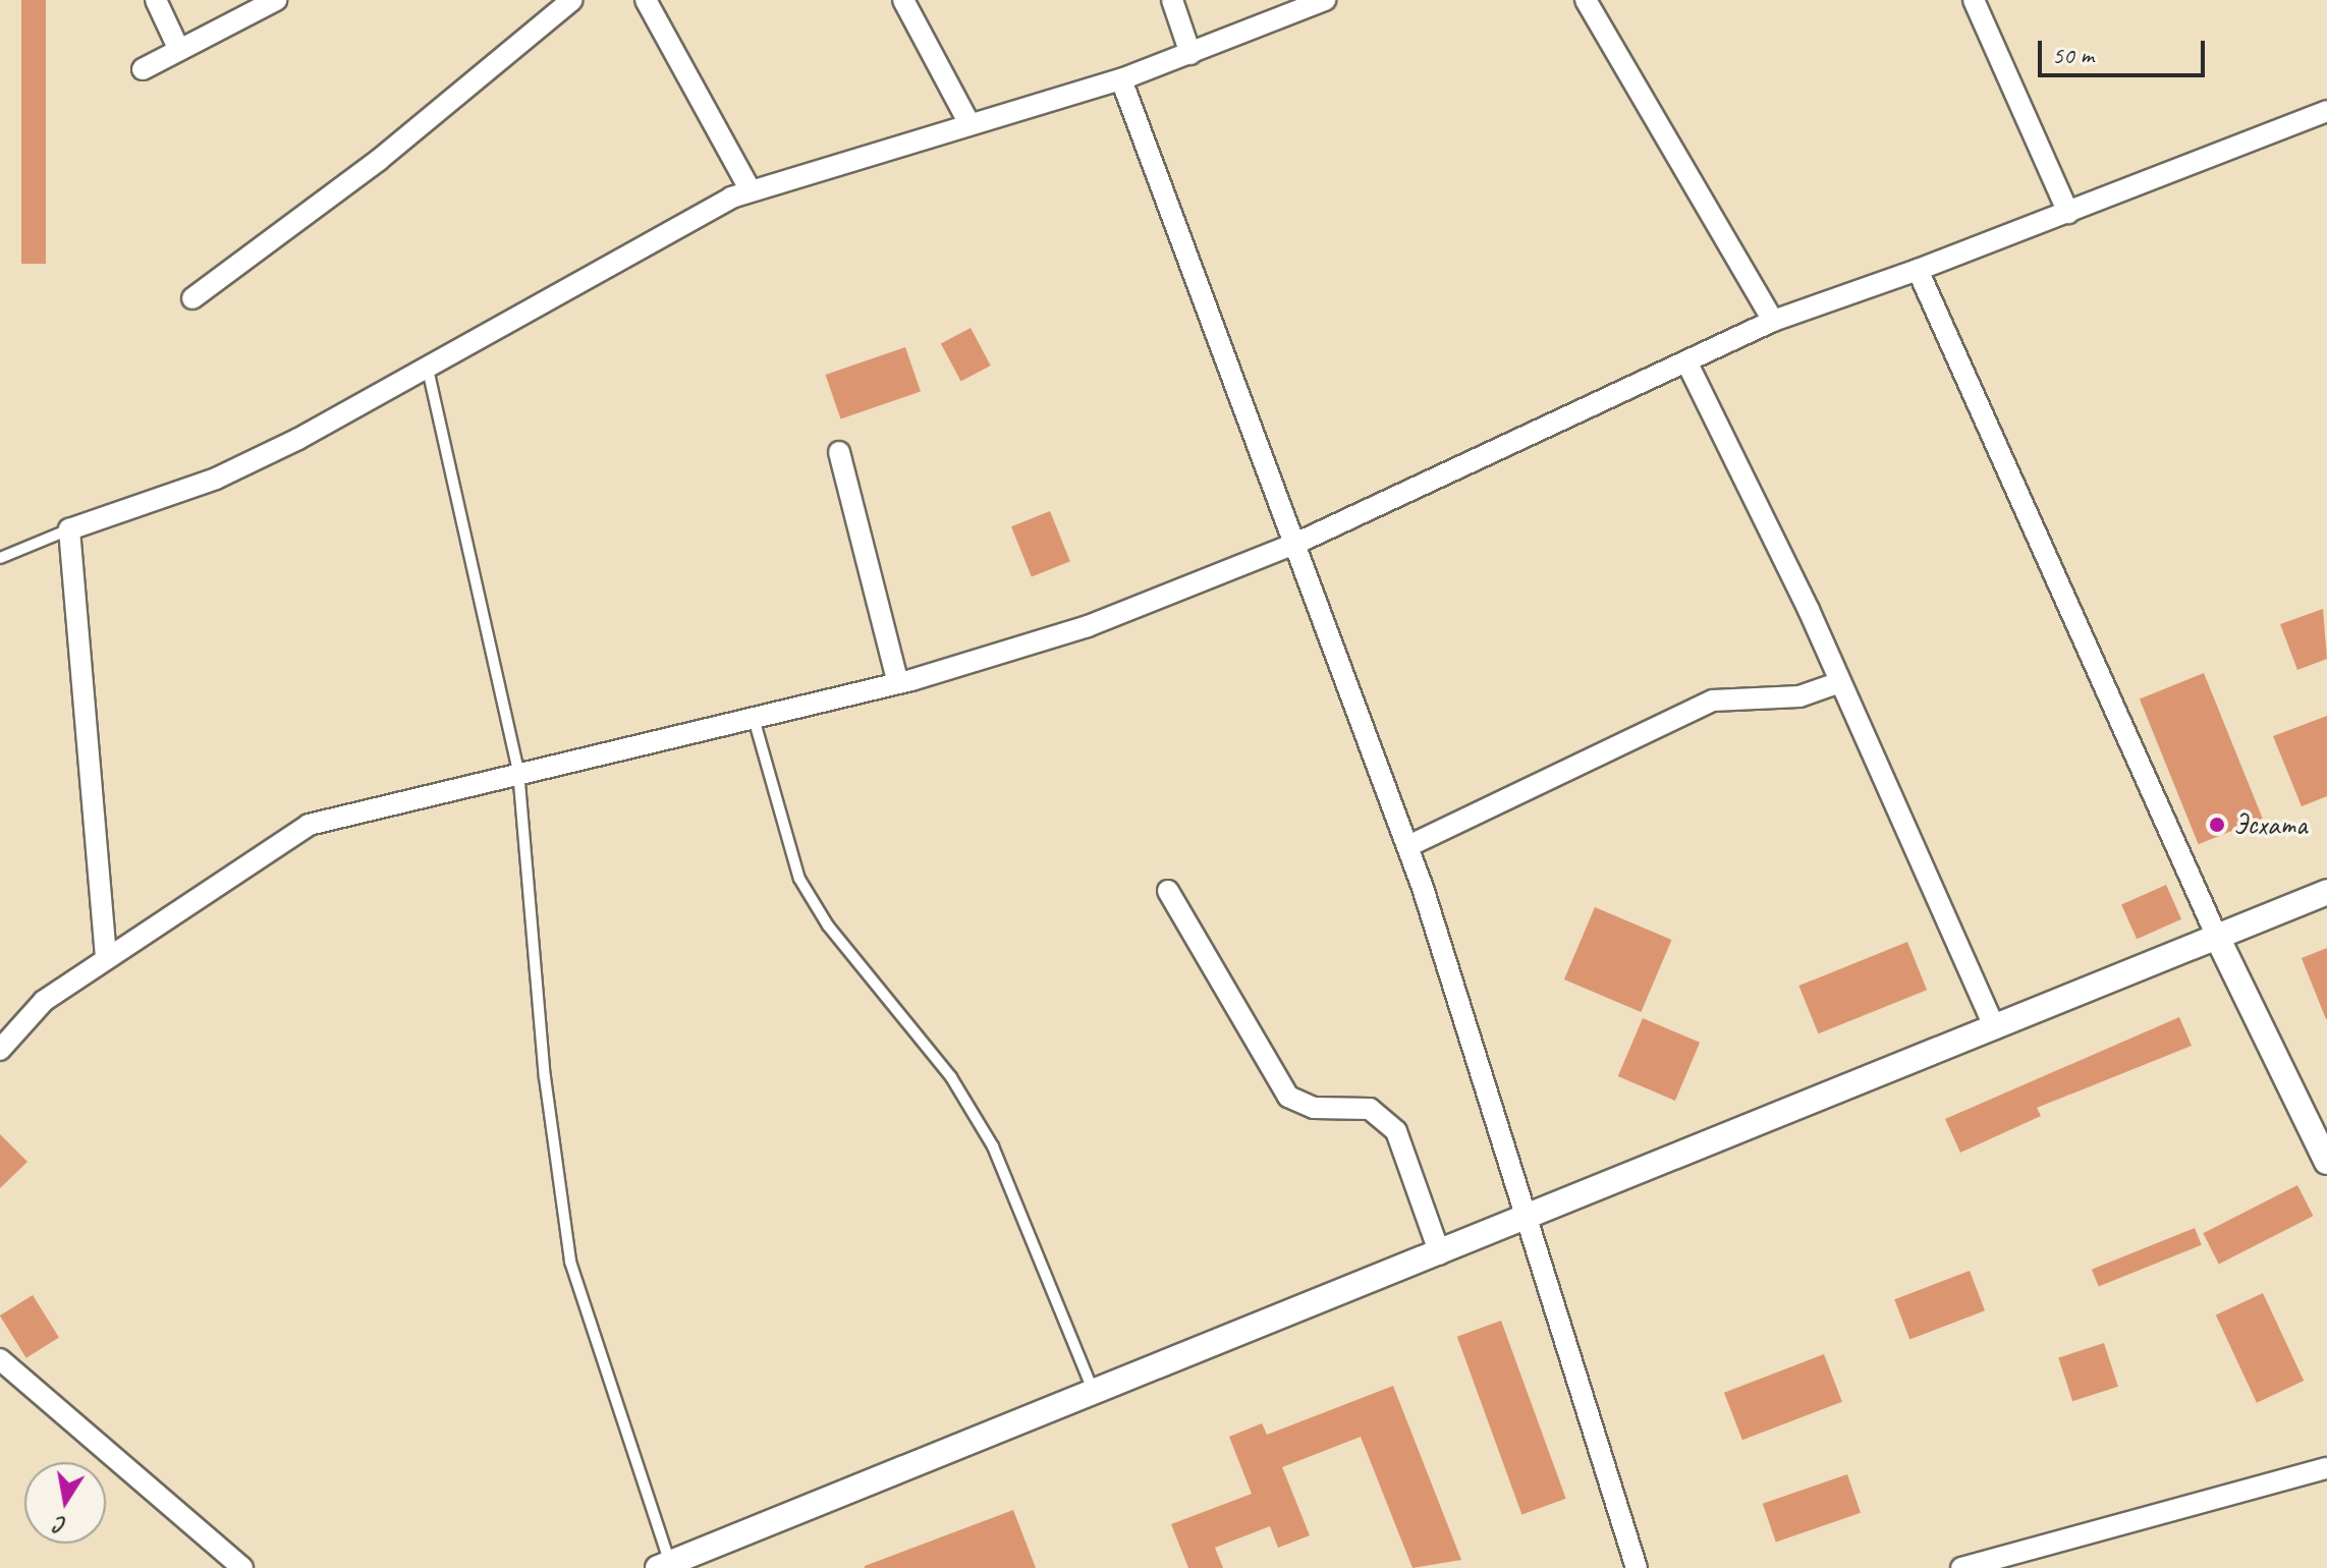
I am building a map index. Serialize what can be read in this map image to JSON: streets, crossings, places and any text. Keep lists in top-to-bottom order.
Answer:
{
  "places": ["Эсхата"],
  "scale_bar": "50 m",
  "north": "bottom"
}
